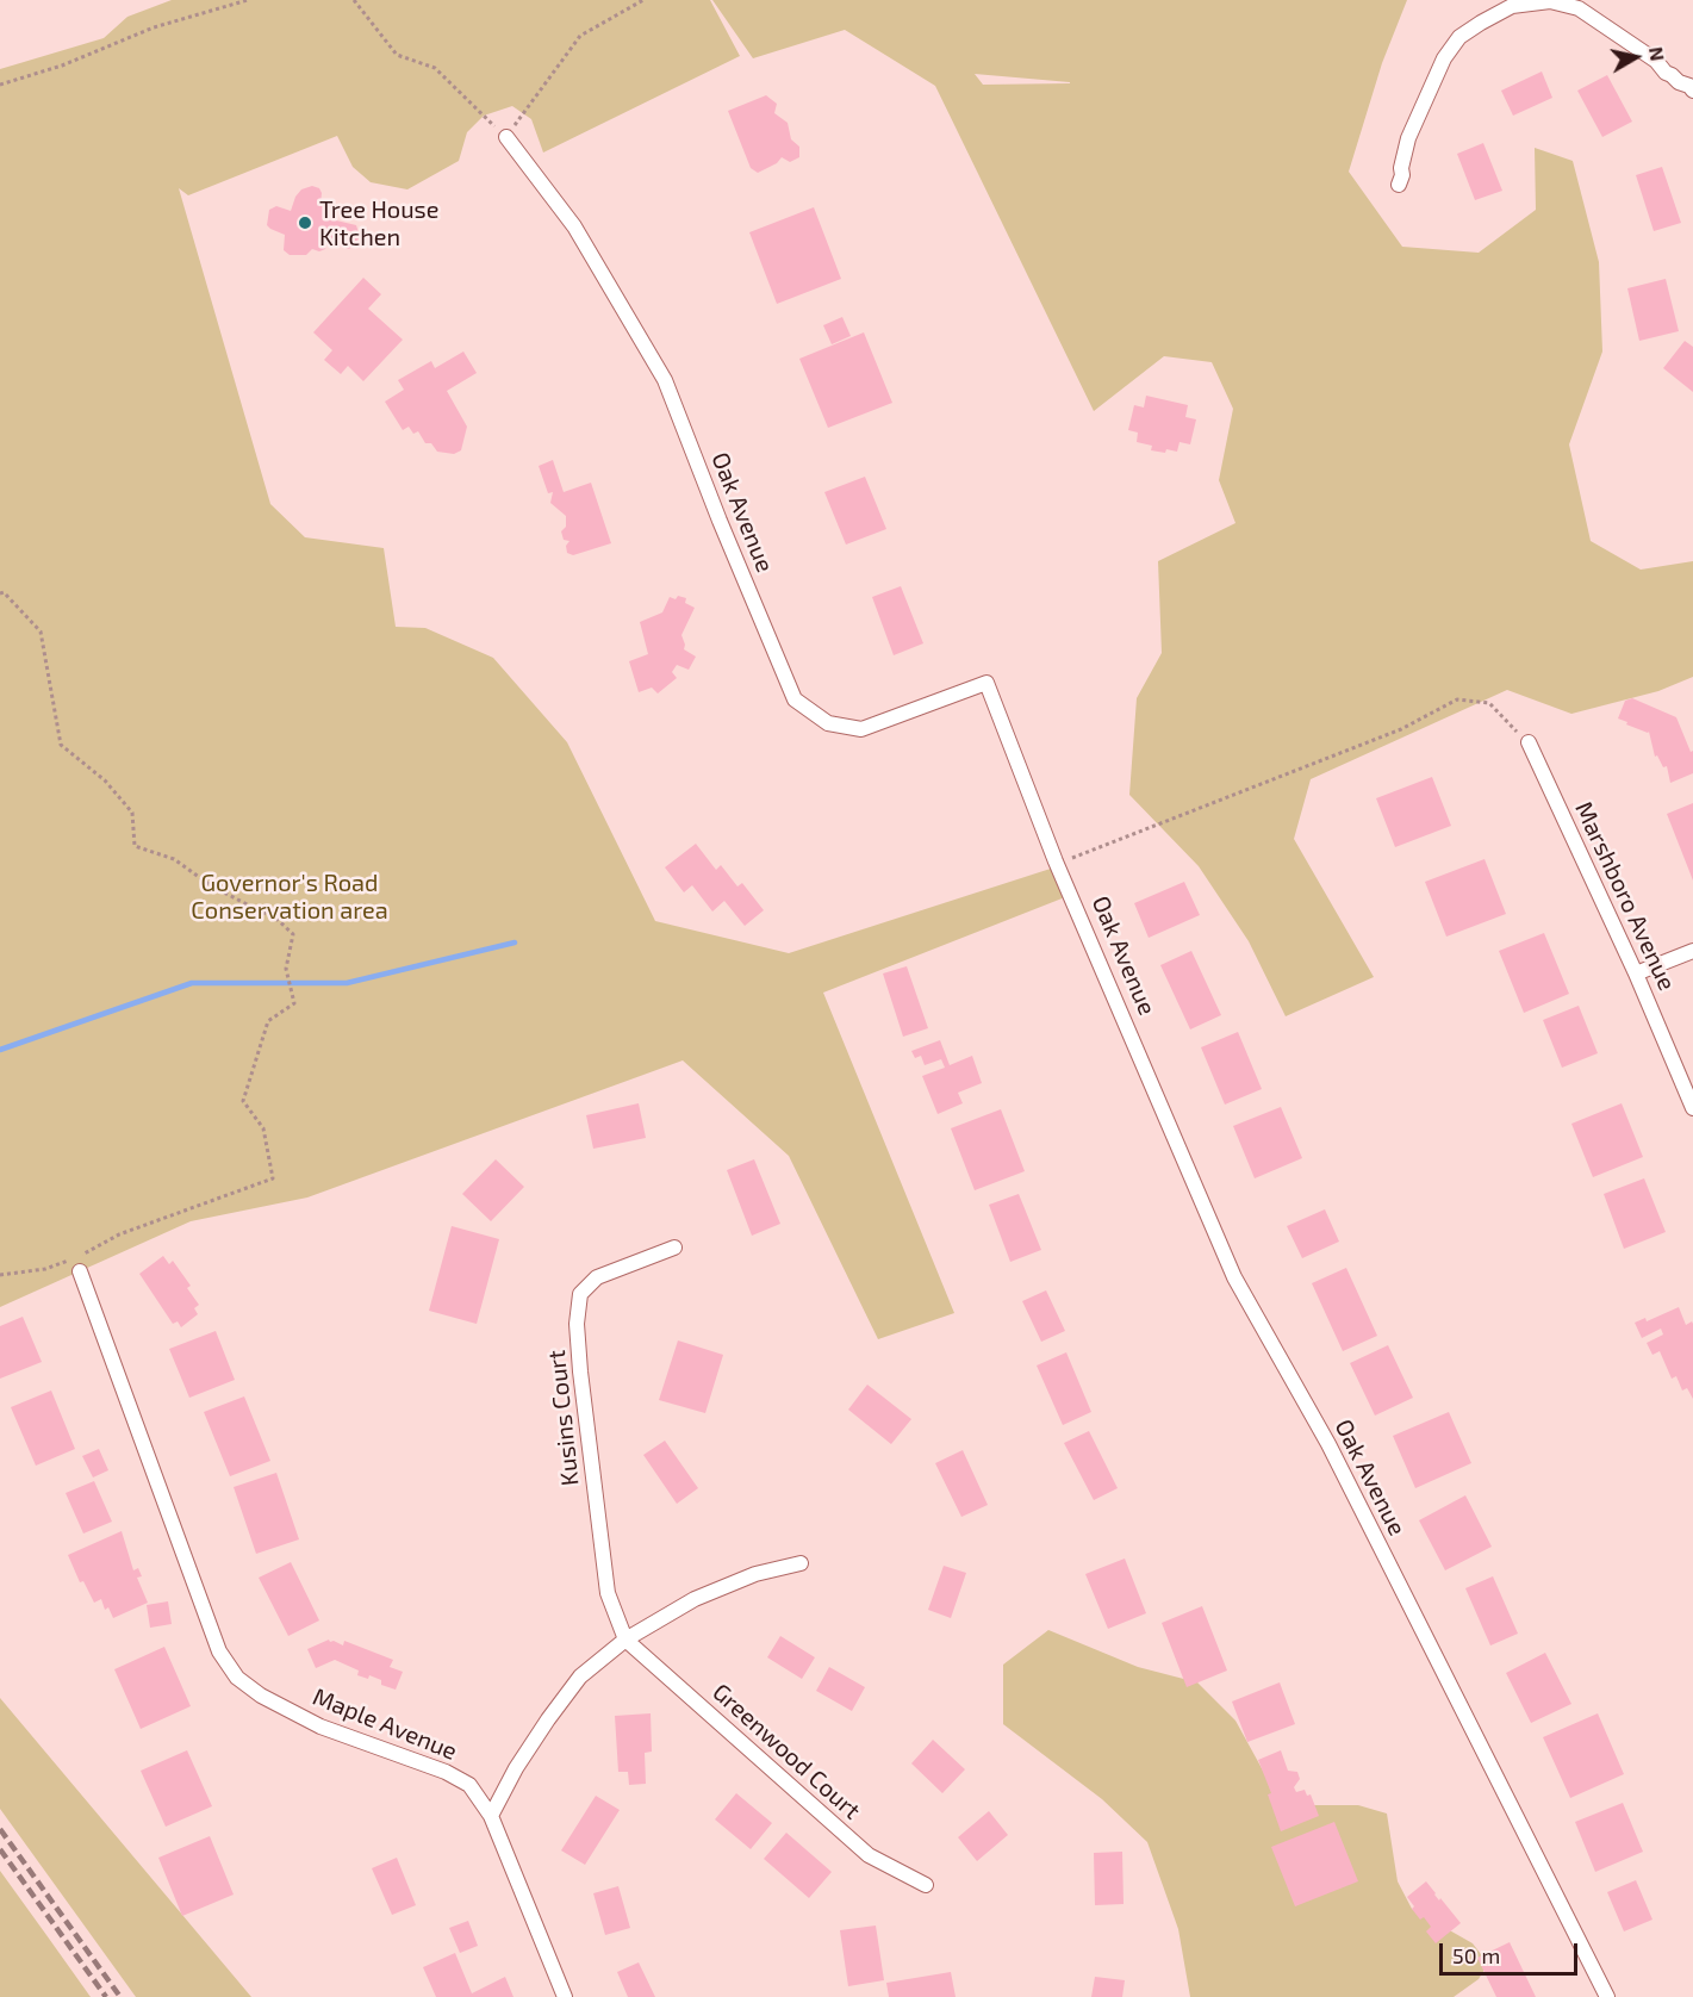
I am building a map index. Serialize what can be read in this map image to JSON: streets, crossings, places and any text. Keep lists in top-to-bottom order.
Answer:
{
  "streets": {
    "street": [
      "Oak Avenue",
      "Marshboro Avenue",
      "Kusins Court",
      "Maple Avenue",
      "Greenwood Court"
    ]
  },
  "crossings": [
    ["Kusins Court", "Greenwood Court"]
  ],
  "parks": ["Governor's Road Conservation area"],
  "places": ["Tree House Kitchen"],
  "scale_bar": "50 m",
  "north": "right"
}
